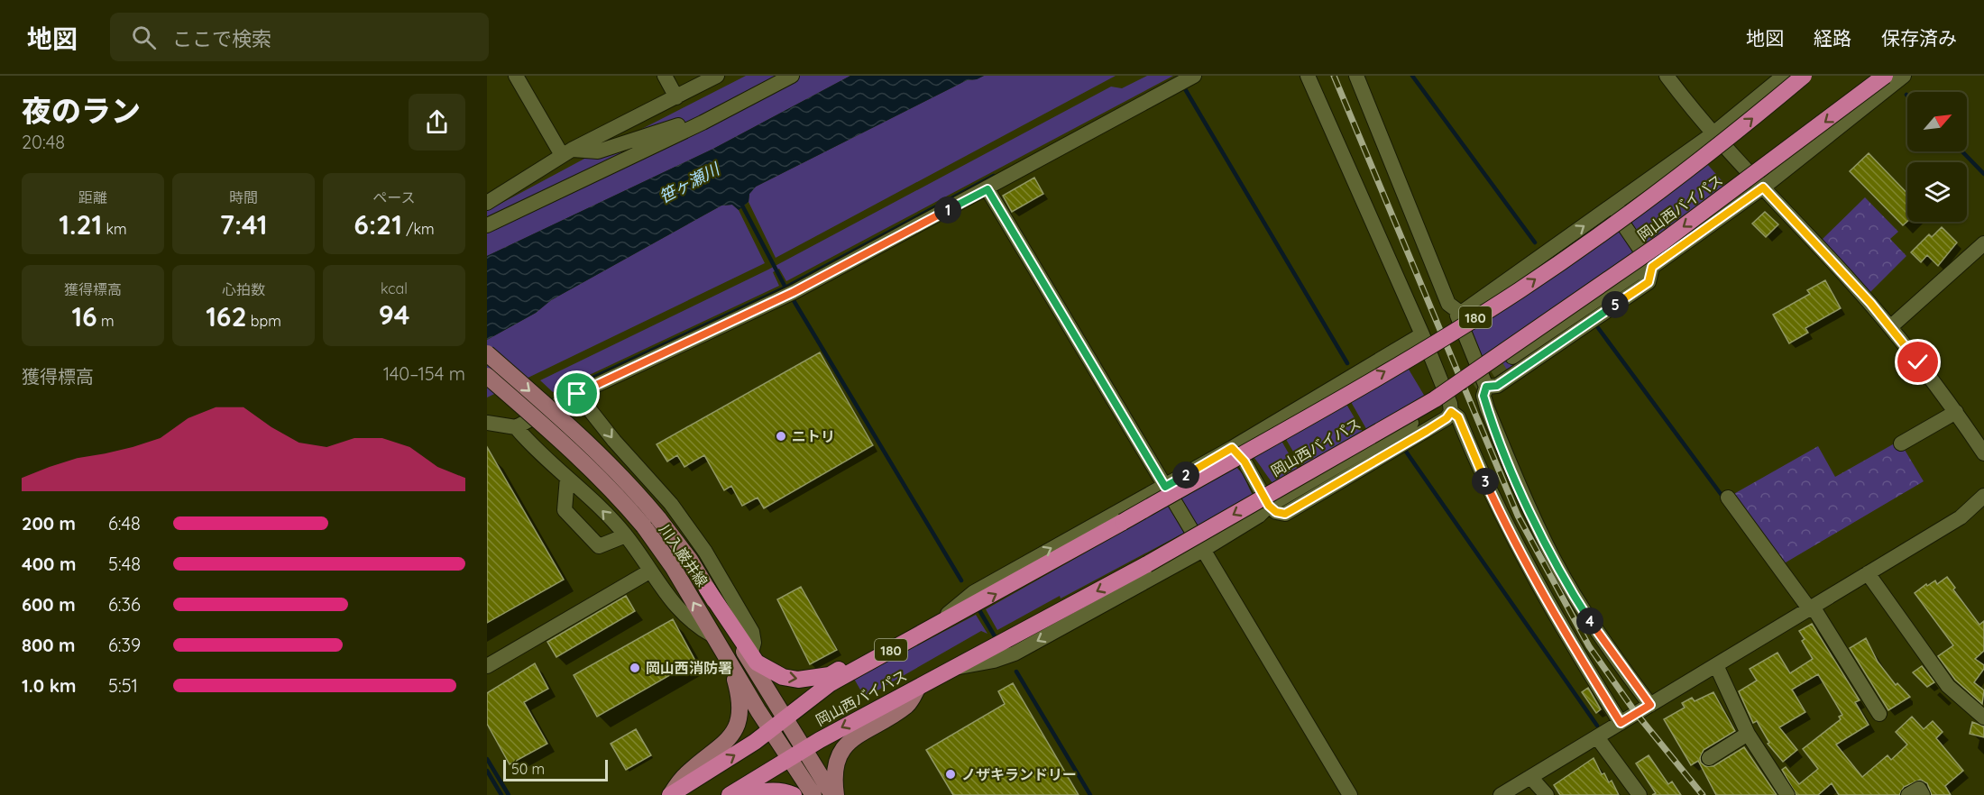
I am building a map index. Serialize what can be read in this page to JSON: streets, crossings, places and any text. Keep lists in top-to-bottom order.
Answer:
{
  "streets": {
    "highway": ["岡山西バイパス", "180"],
    "main road": ["川入巌井線"]
  },
  "crossings": [
    ["岡山西バイパス", "川入巌井線"]
  ],
  "water": ["笹ヶ瀬川"],
  "places": ["ニトリ", "岡山西消防署", "ノザキランドリー"],
  "scale_bar": "50 m",
  "north": "top right",
  "page": {
    "header": "地図",
    "search": "ここで検索",
    "nav": ["地図", "経路", "保存済み"],
    "heading": ["夜のラン", "20:48"],
    "stats": [
      ["距離", "1.21 km"],
      ["時間", "7:41"],
      ["ペース", "6:21 /km"],
      ["獲得標高", "16 m"],
      ["心拍数", "162 bpm"],
      ["kcal", "94"]
    ],
    "pins": [
      "1",
      "5",
      "2",
      "3",
      "4"
    ],
    "chart": ["獲得標高", "140–154 m"],
    "list": [
      {
        "name": "200 m",
        "note": "6:48"
      },
      {
        "name": "400 m",
        "note": "5:48"
      },
      {
        "name": "600 m",
        "note": "6:36"
      },
      {
        "name": "800 m",
        "note": "6:39"
      },
      {
        "name": "1.0 km",
        "note": "5:51"
      }
    ],
    "scale": "50 m"
  }
}
